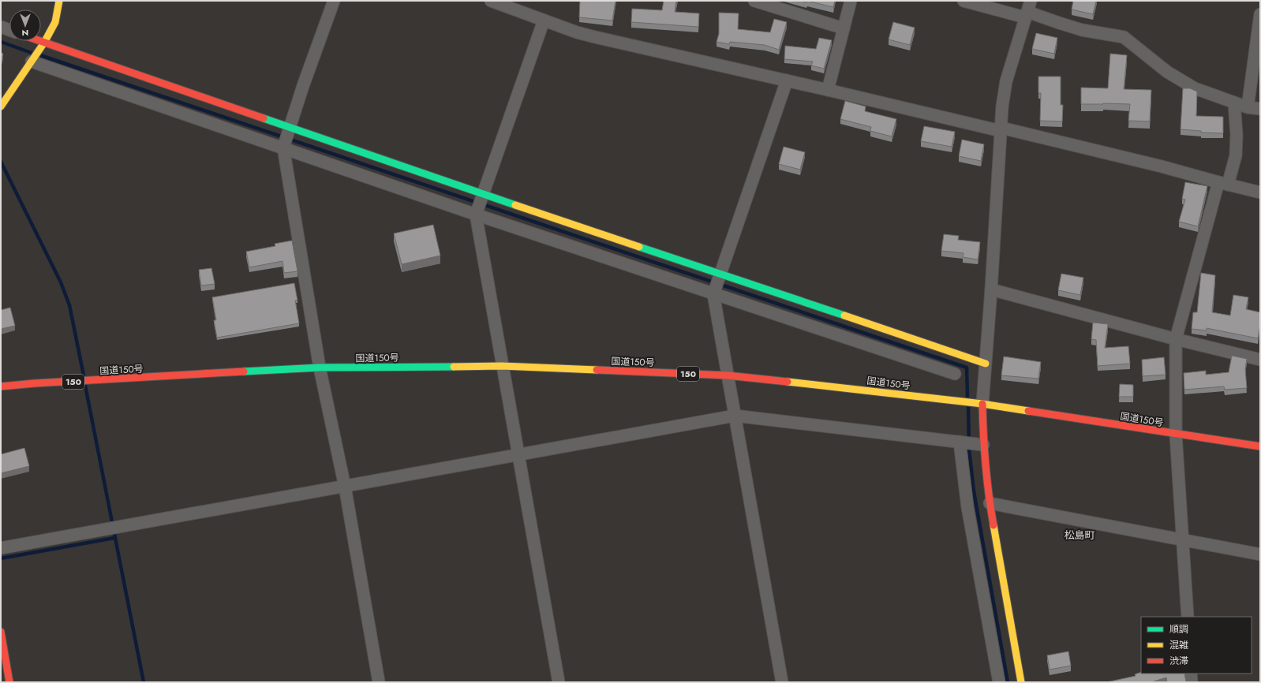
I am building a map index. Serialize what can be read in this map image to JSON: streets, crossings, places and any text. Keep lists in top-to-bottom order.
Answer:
{
  "streets": {
    "main road": ["国道150号", "150"]
  },
  "districts": ["松島町"],
  "legend": ["順調", "混雑", "渋滞"],
  "north": "bottom"
}
